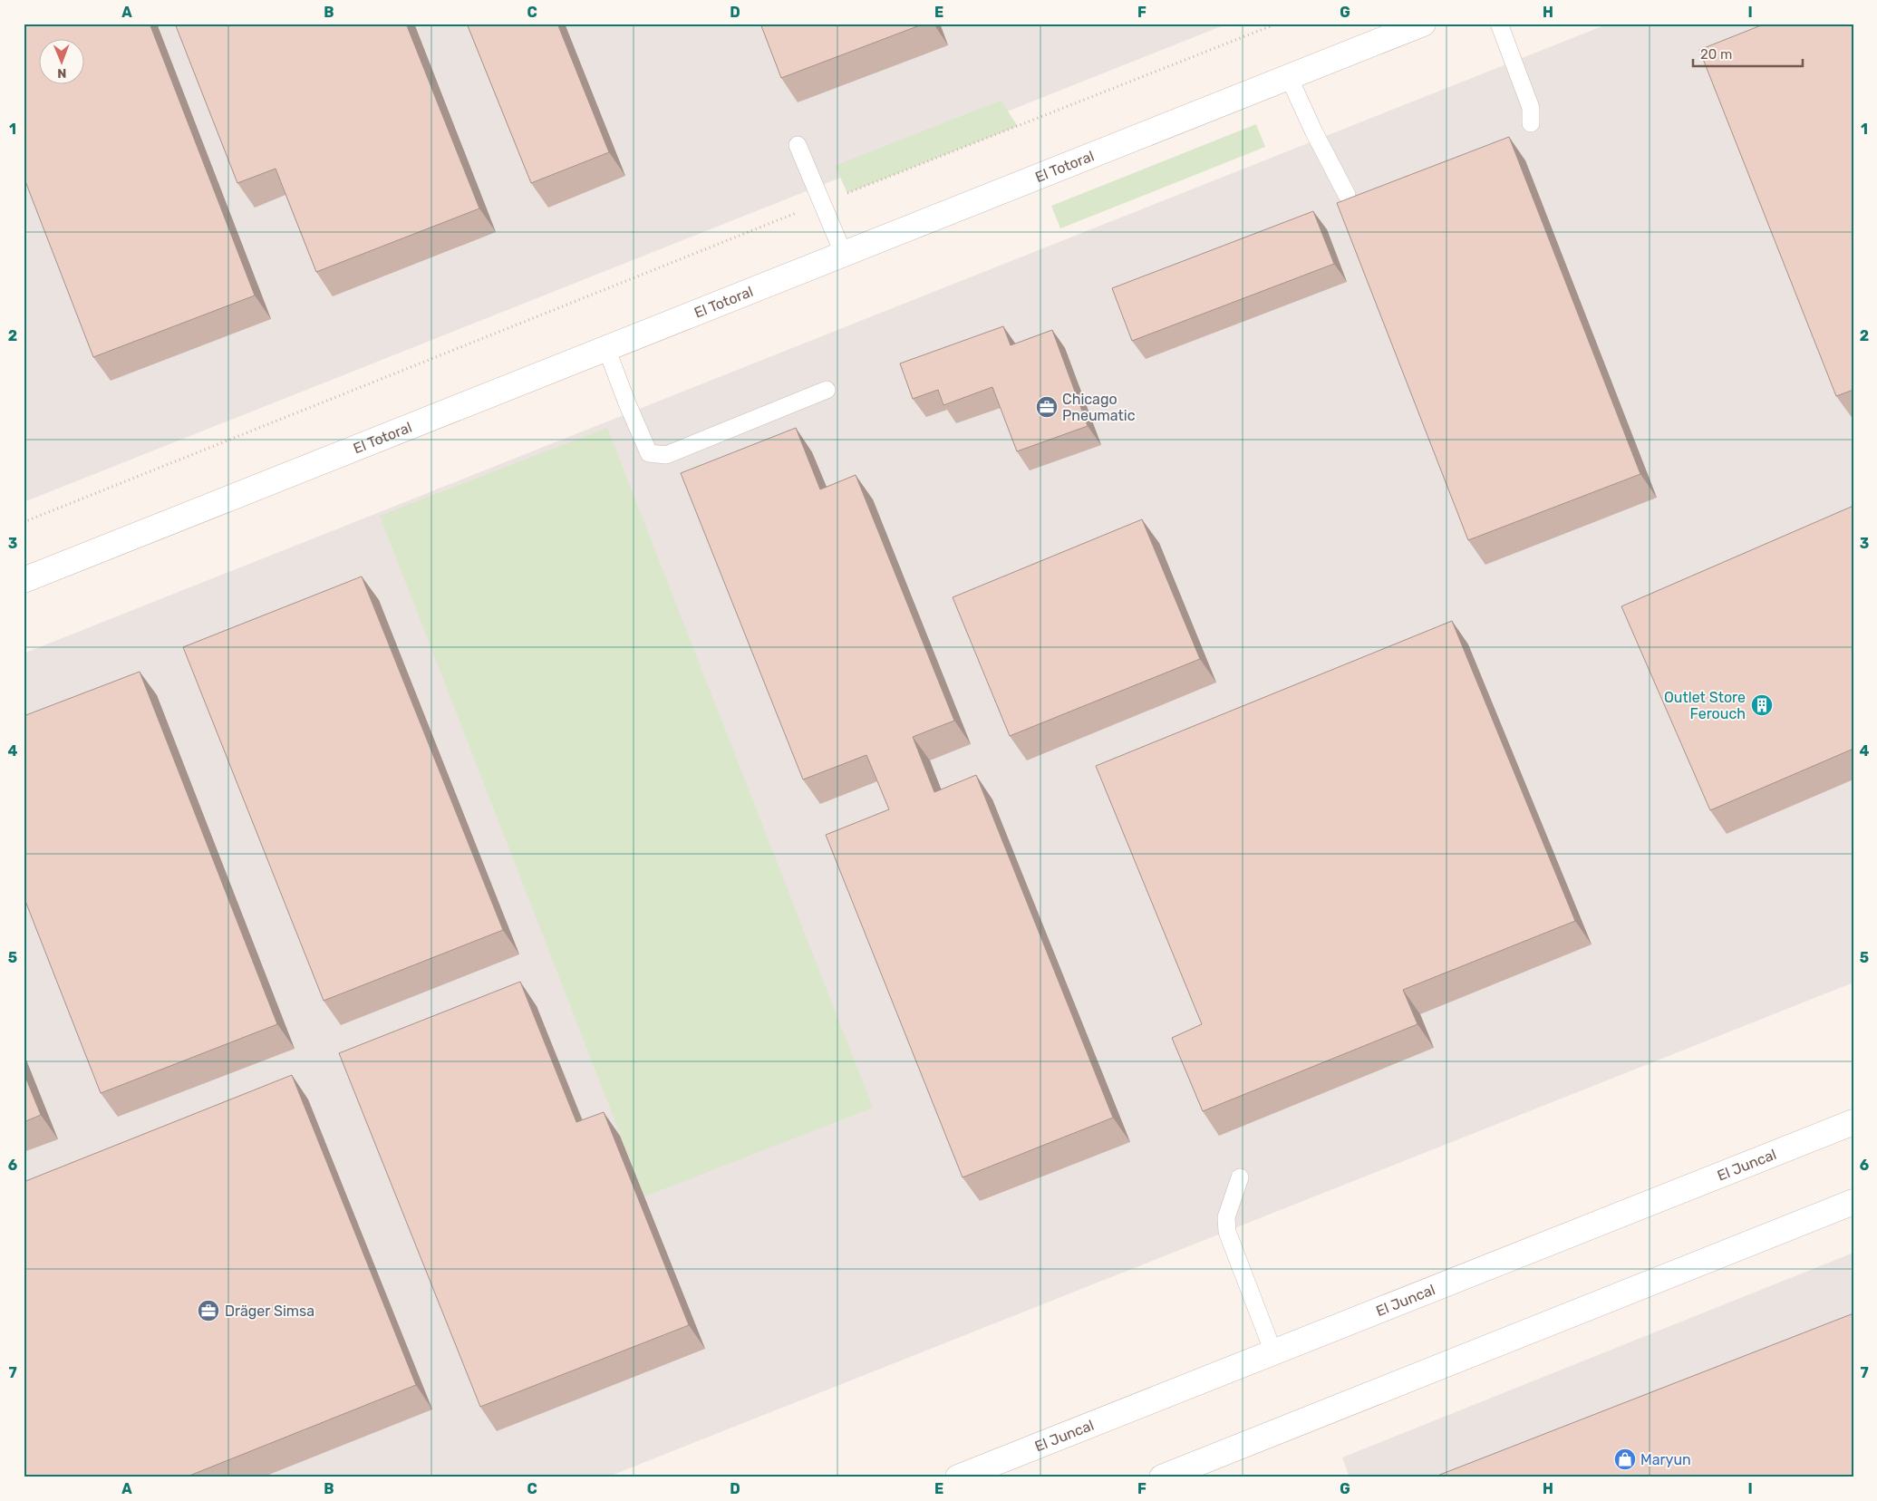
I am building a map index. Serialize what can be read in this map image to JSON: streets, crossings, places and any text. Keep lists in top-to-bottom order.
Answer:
{
  "streets": {
    "street": ["El Totoral", "El Juncal"]
  },
  "places": {
    "office": ["Chicago Pneumatic", "Dräger Simsa"],
    "building": ["Outlet Store Ferouch"],
    "shop": ["Maryun"]
  },
  "scale_bar": "20 m",
  "north": "bottom",
  "grid": {
    "columns": [
      "A",
      "B",
      "C",
      "D",
      "E",
      "F",
      "G",
      "H",
      "I"
    ],
    "rows": [
      "1",
      "2",
      "3",
      "4",
      "5",
      "6",
      "7"
    ]
  }
}
